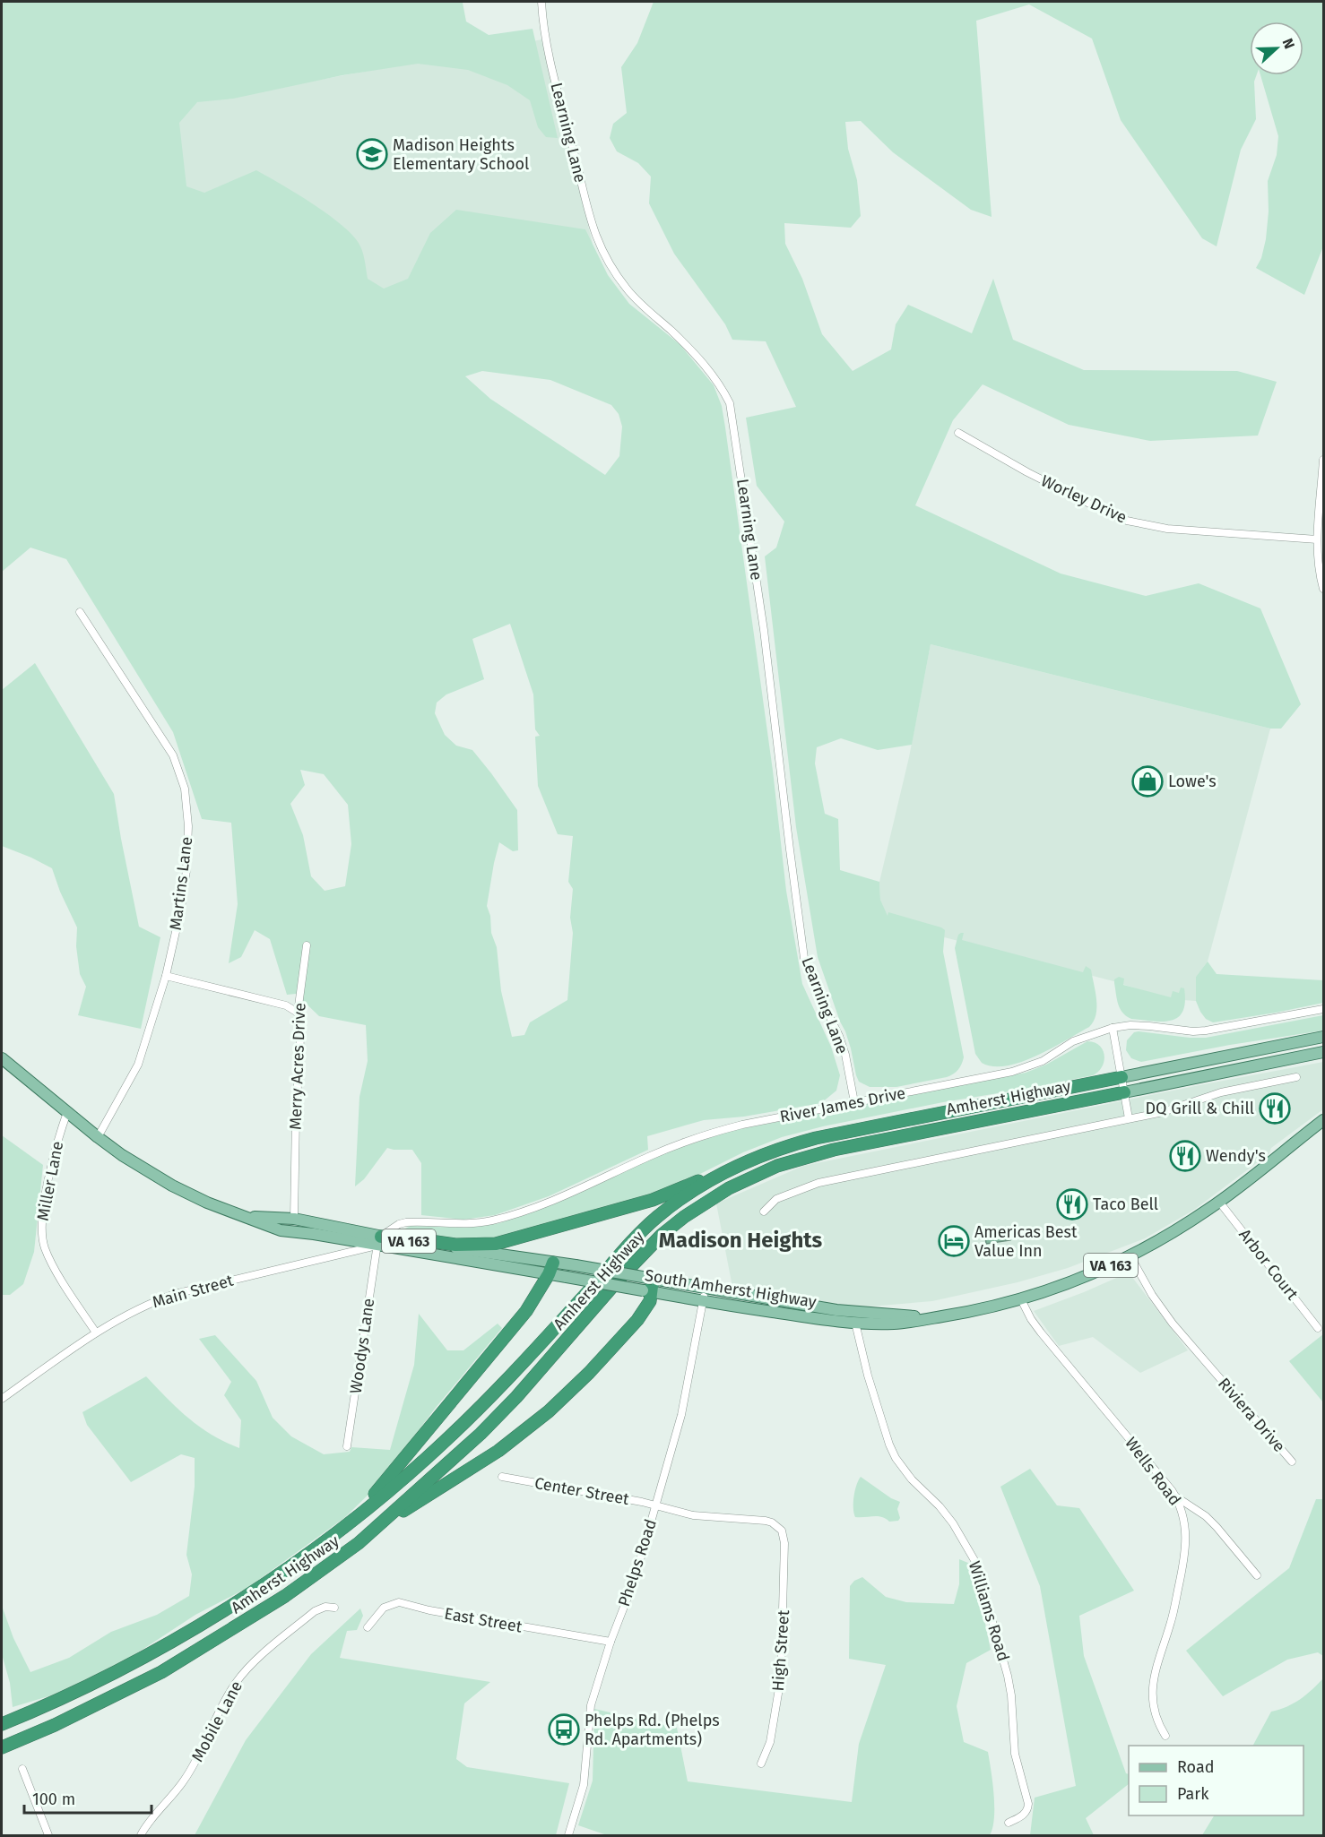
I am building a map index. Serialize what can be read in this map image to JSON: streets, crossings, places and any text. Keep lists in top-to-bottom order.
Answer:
{
  "streets": {
    "highway": ["Amherst Highway"],
    "main road": ["VA 163", "South Amherst Highway"],
    "street": [
      "Learning Lane",
      "Worley Drive",
      "Martins Lane",
      "Merry Acres Drive",
      "River James Drive",
      "Miller Lane",
      "Arbor Court",
      "Main Street",
      "Woodys Lane",
      "Riviera Drive",
      "Wells Road",
      "Center Street",
      "Phelps Road",
      "Williams Road",
      "East Street",
      "High Street",
      "Mobile Lane"
    ]
  },
  "crossings": [
    ["Learning Lane", "River James Drive"],
    ["Martins Lane", "South Amherst Highway"],
    ["Merry Acres Drive", "South Amherst Highway"],
    ["River James Drive", "South Amherst Highway"],
    ["River James Drive", "Main Street"],
    ["River James Drive", "Woodys Lane"],
    ["Miller Lane", "South Amherst Highway"],
    ["Miller Lane", "Main Street"],
    ["Arbor Court", "South Amherst Highway"],
    ["South Amherst Highway", "Main Street"],
    ["South Amherst Highway", "Woodys Lane"],
    ["South Amherst Highway", "Riviera Drive"],
    ["South Amherst Highway", "Wells Road"],
    ["South Amherst Highway", "Phelps Road"],
    ["South Amherst Highway", "Williams Road"],
    ["Main Street", "Woodys Lane"],
    ["Center Street", "Phelps Road"],
    ["Center Street", "High Street"],
    ["Phelps Road", "East Street"]
  ],
  "districts": ["Madison Heights"],
  "places": {
    "school or university": ["Madison Heights Elementary School"],
    "shop": ["Lowe's"],
    "restaurant": ["DQ Grill & Chill", "Wendy's", "Taco Bell"],
    "hotel": ["Americas Best Value Inn"],
    "bus stop": ["Phelps Rd. (Phelps Rd. Apartments)"]
  },
  "legend": ["Road", "Park"],
  "scale_bar": "100 m",
  "north": "right"
}
